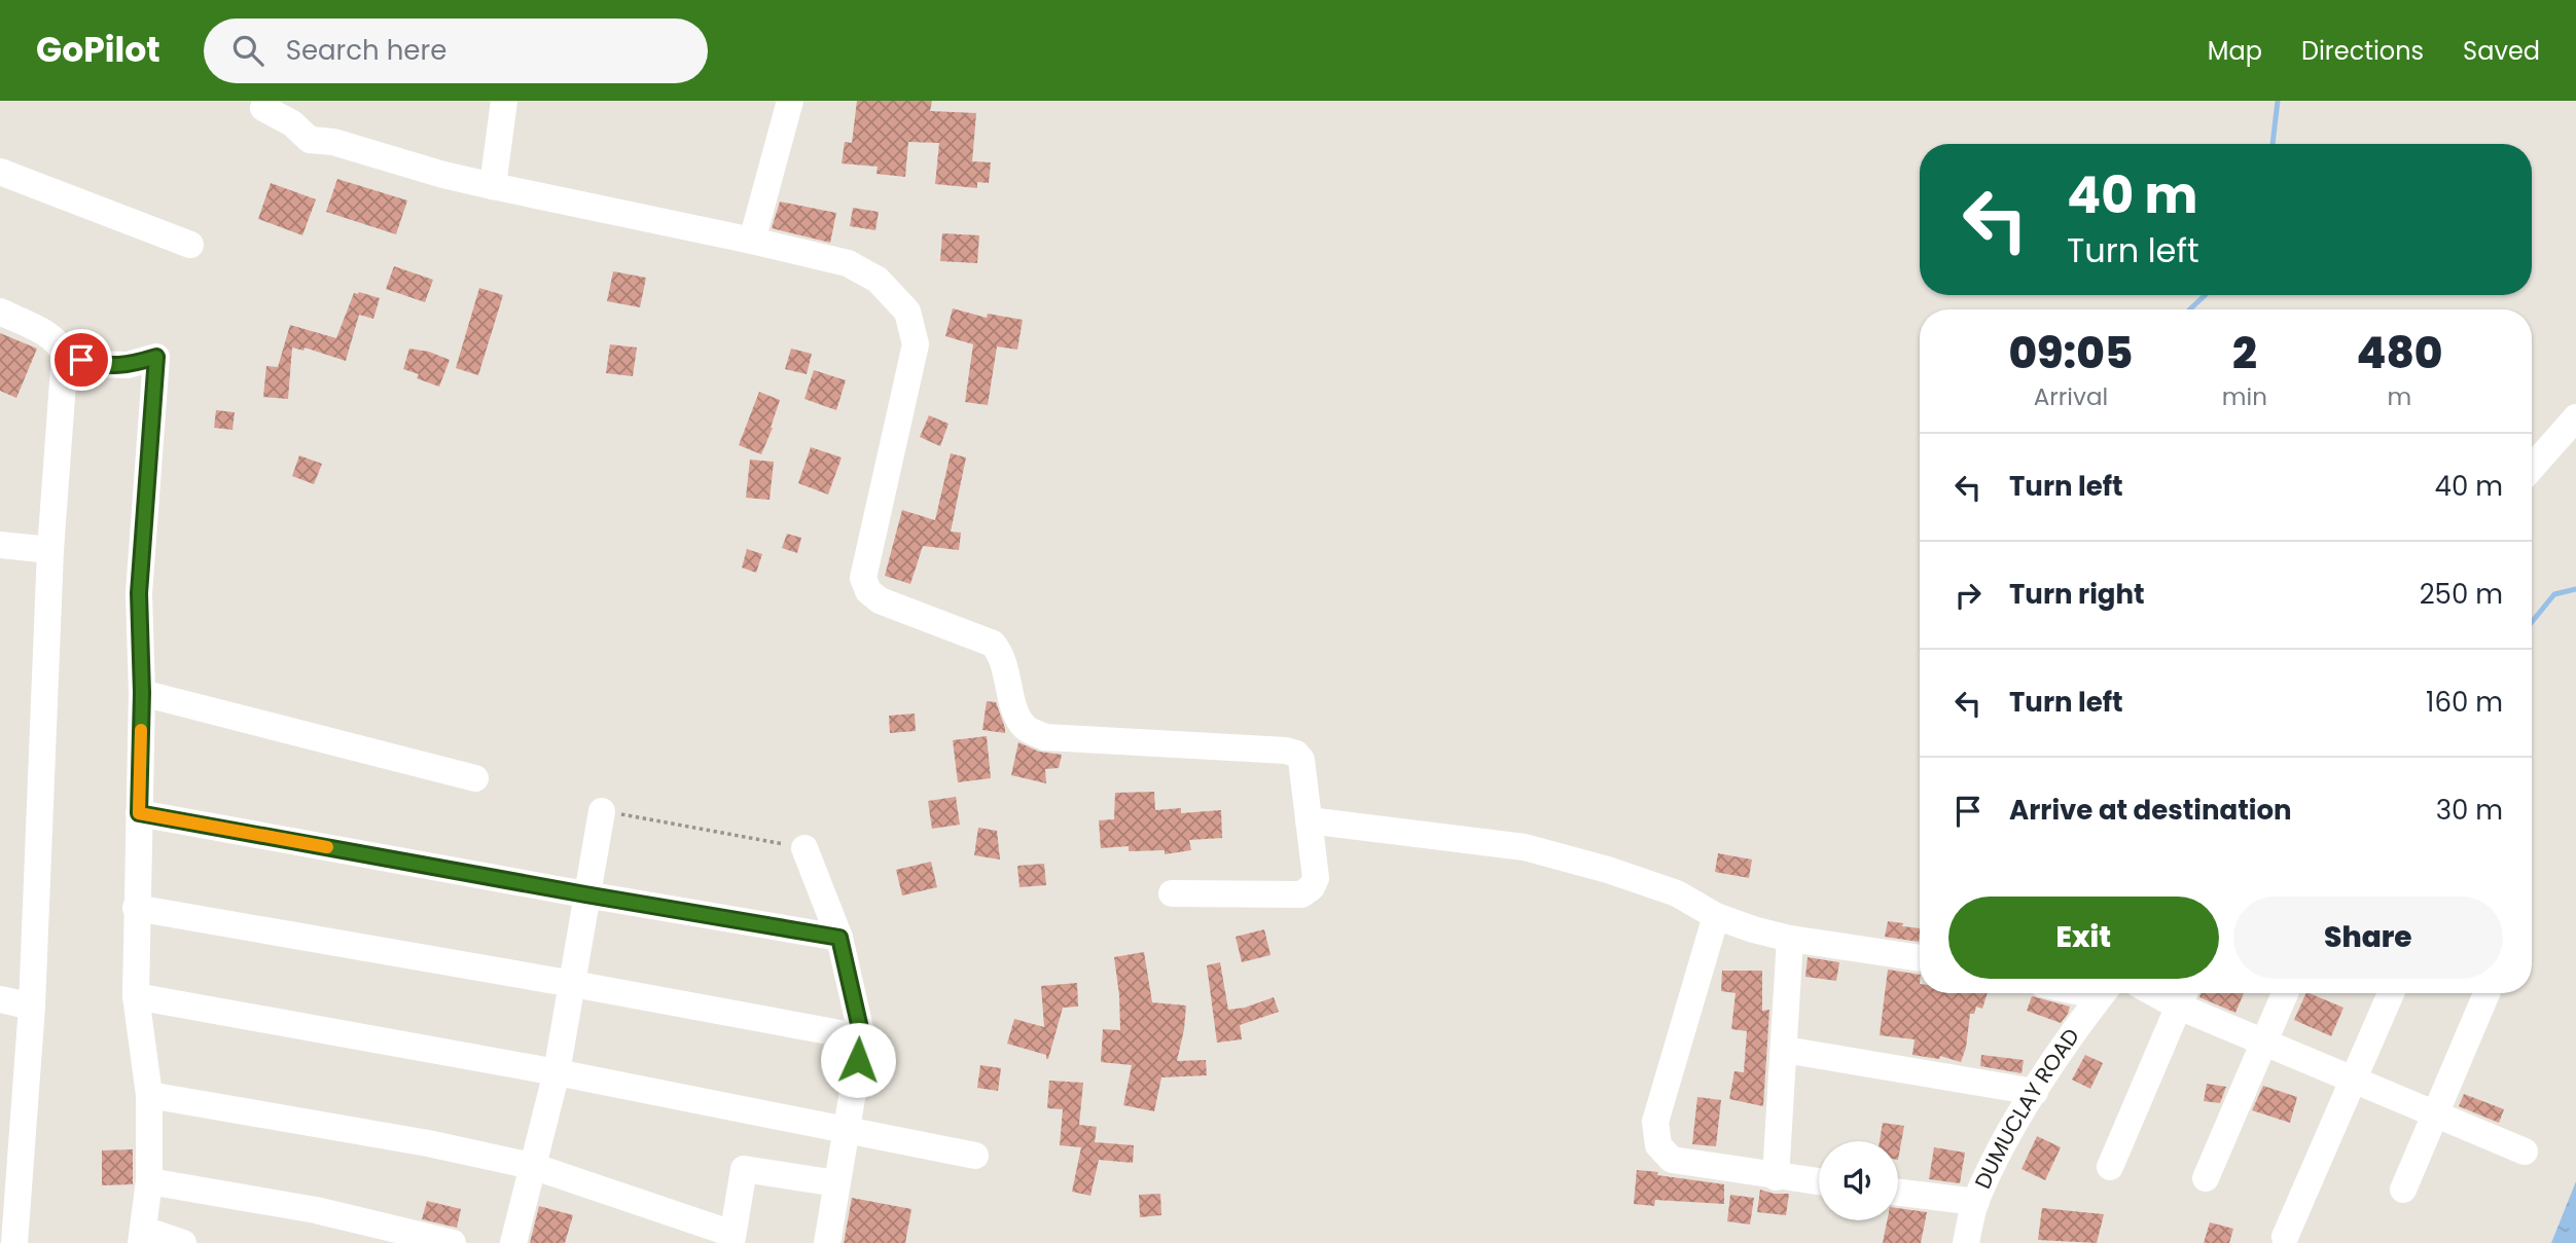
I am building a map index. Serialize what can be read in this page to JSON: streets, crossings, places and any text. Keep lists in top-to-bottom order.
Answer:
{
  "streets": {
    "street": ["DUMUCLAY ROAD"]
  },
  "page": {
    "header": "GoPilot",
    "search": "Search here",
    "nav": ["Map", "Directions", "Saved"],
    "turn": ["40 m", "Turn left"],
    "eta": [
      "09:05",
      "Arrival",
      "2",
      "min",
      "480",
      "m"
    ],
    "list": [
      {
        "name": "Turn left",
        "value": "40 m"
      },
      {
        "name": "Turn right",
        "value": "250 m"
      },
      {
        "name": "Turn left",
        "value": "160 m"
      },
      {
        "name": "Arrive at destination",
        "value": "30 m"
      }
    ],
    "buttons": ["Exit", "Share"]
  }
}
